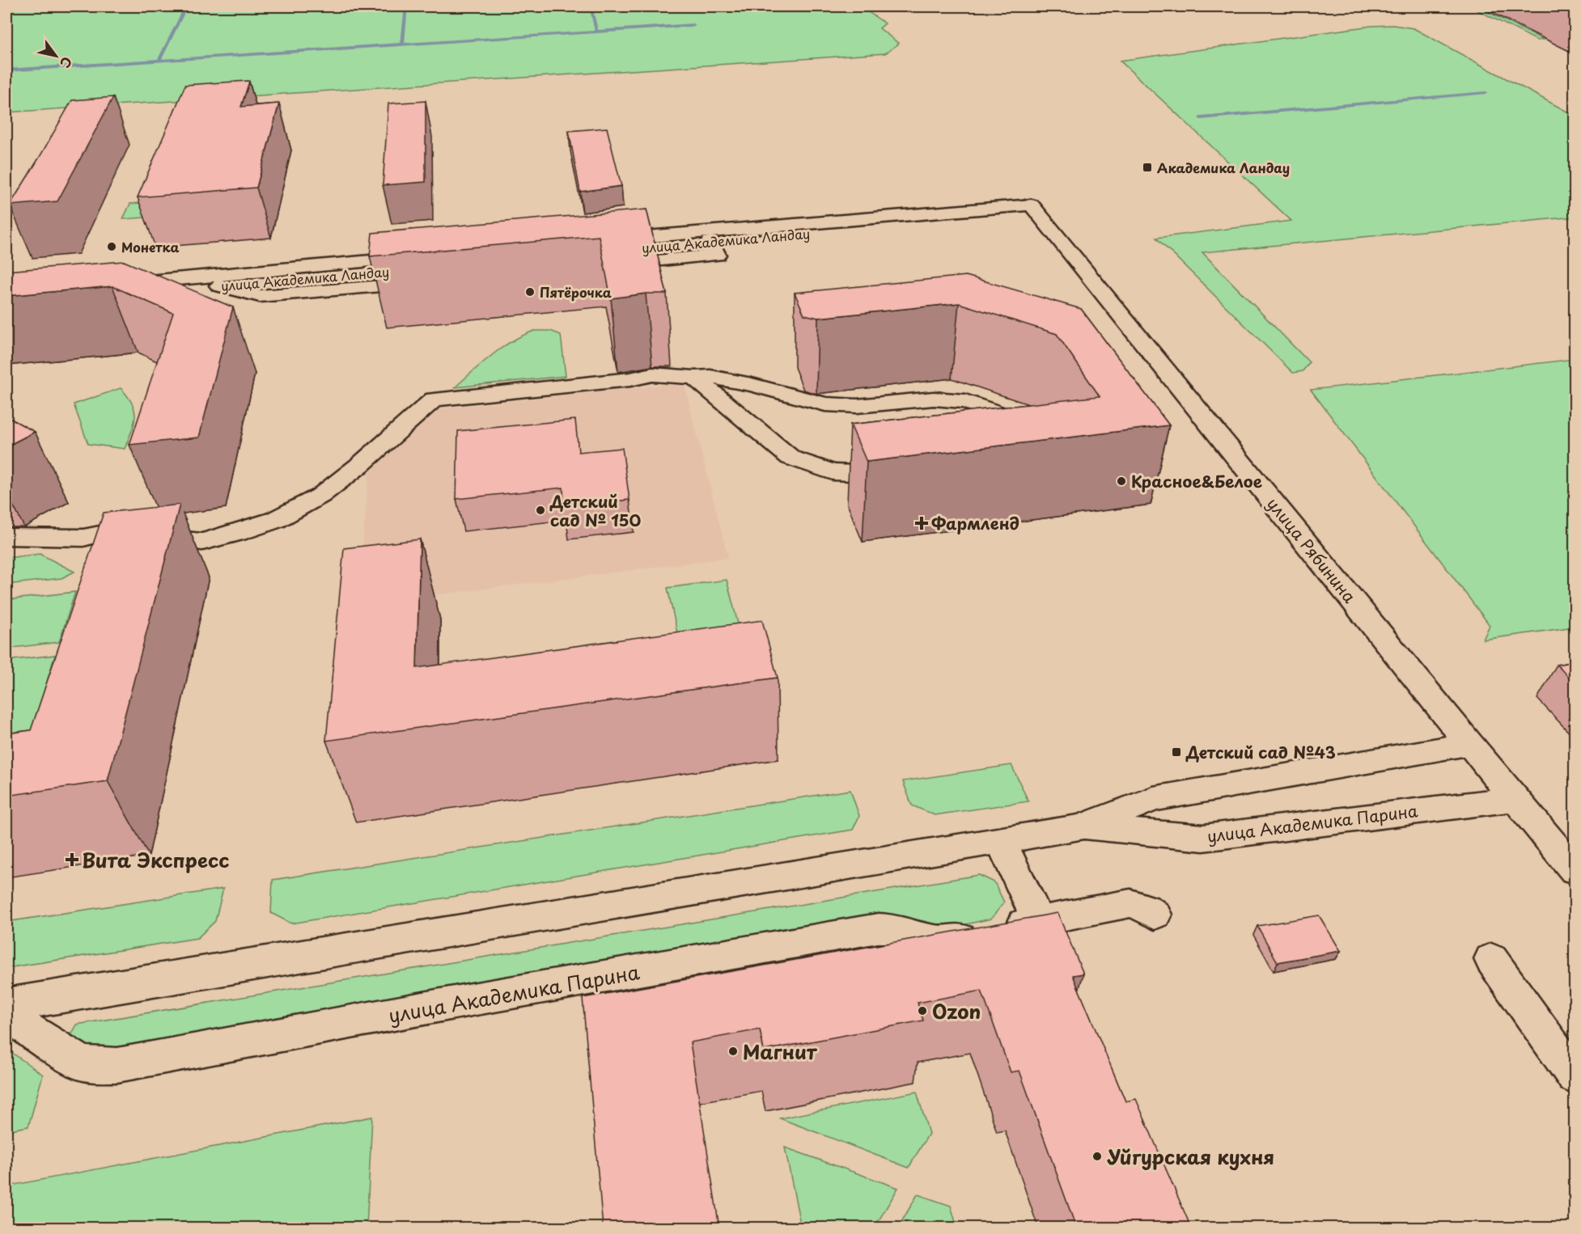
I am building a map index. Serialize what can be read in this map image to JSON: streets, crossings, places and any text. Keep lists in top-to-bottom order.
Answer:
{
  "streets": {
    "street": ["улица Академика Ландау", "улица Рябинина", "улица Академика Парина"]
  },
  "crossings": [
    ["улица Академика Ландау", "улица Рябинина"],
    ["улица Рябинина", "улица Академика Парина"]
  ],
  "places": {
    "transit": ["Академика Ландау", "Детский сад №43"],
    "other": [
      "Монетка",
      "Пятёрочка",
      "Красное&Белое",
      "Детский сад № 150",
      "Ozon",
      "Магнит",
      "Уйгурская кухня"
    ],
    "health": ["Фармленд", "Вита Экспресс"]
  },
  "north": "bottom right"
}
